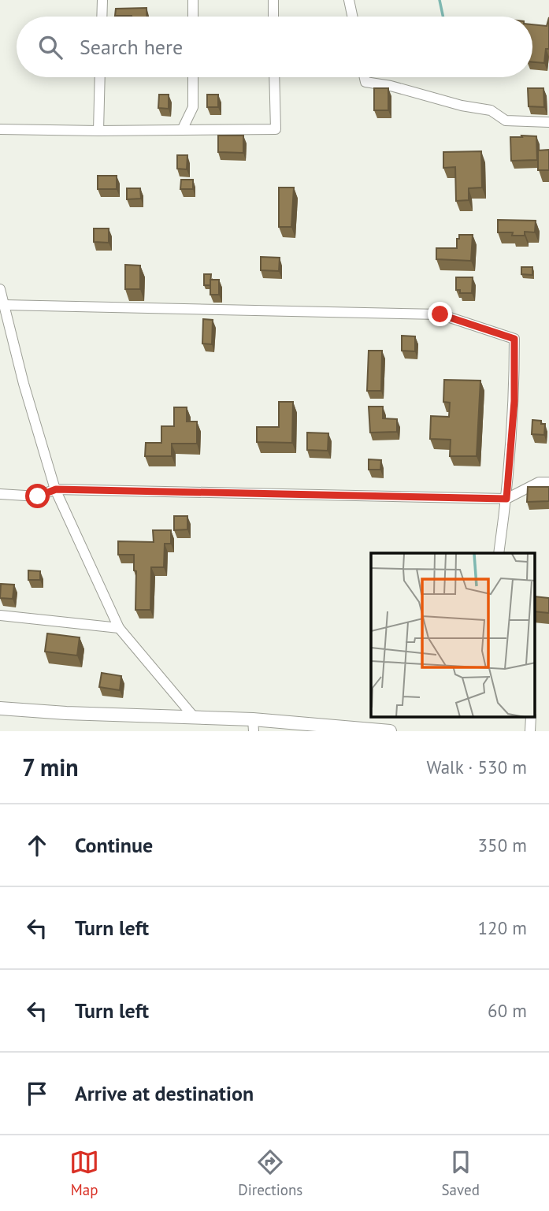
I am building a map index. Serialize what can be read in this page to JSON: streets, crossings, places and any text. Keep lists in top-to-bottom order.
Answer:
{
  "page": {
    "search": "Search here",
    "heading": ["7 min", "Walk · 530 m"],
    "list": [
      ["Continue", "350 m"],
      ["Turn left", "120 m"],
      ["Turn left", "60 m"],
      "Arrive at destination"
    ],
    "nav": ["Map", "Directions", "Saved"]
  }
}
